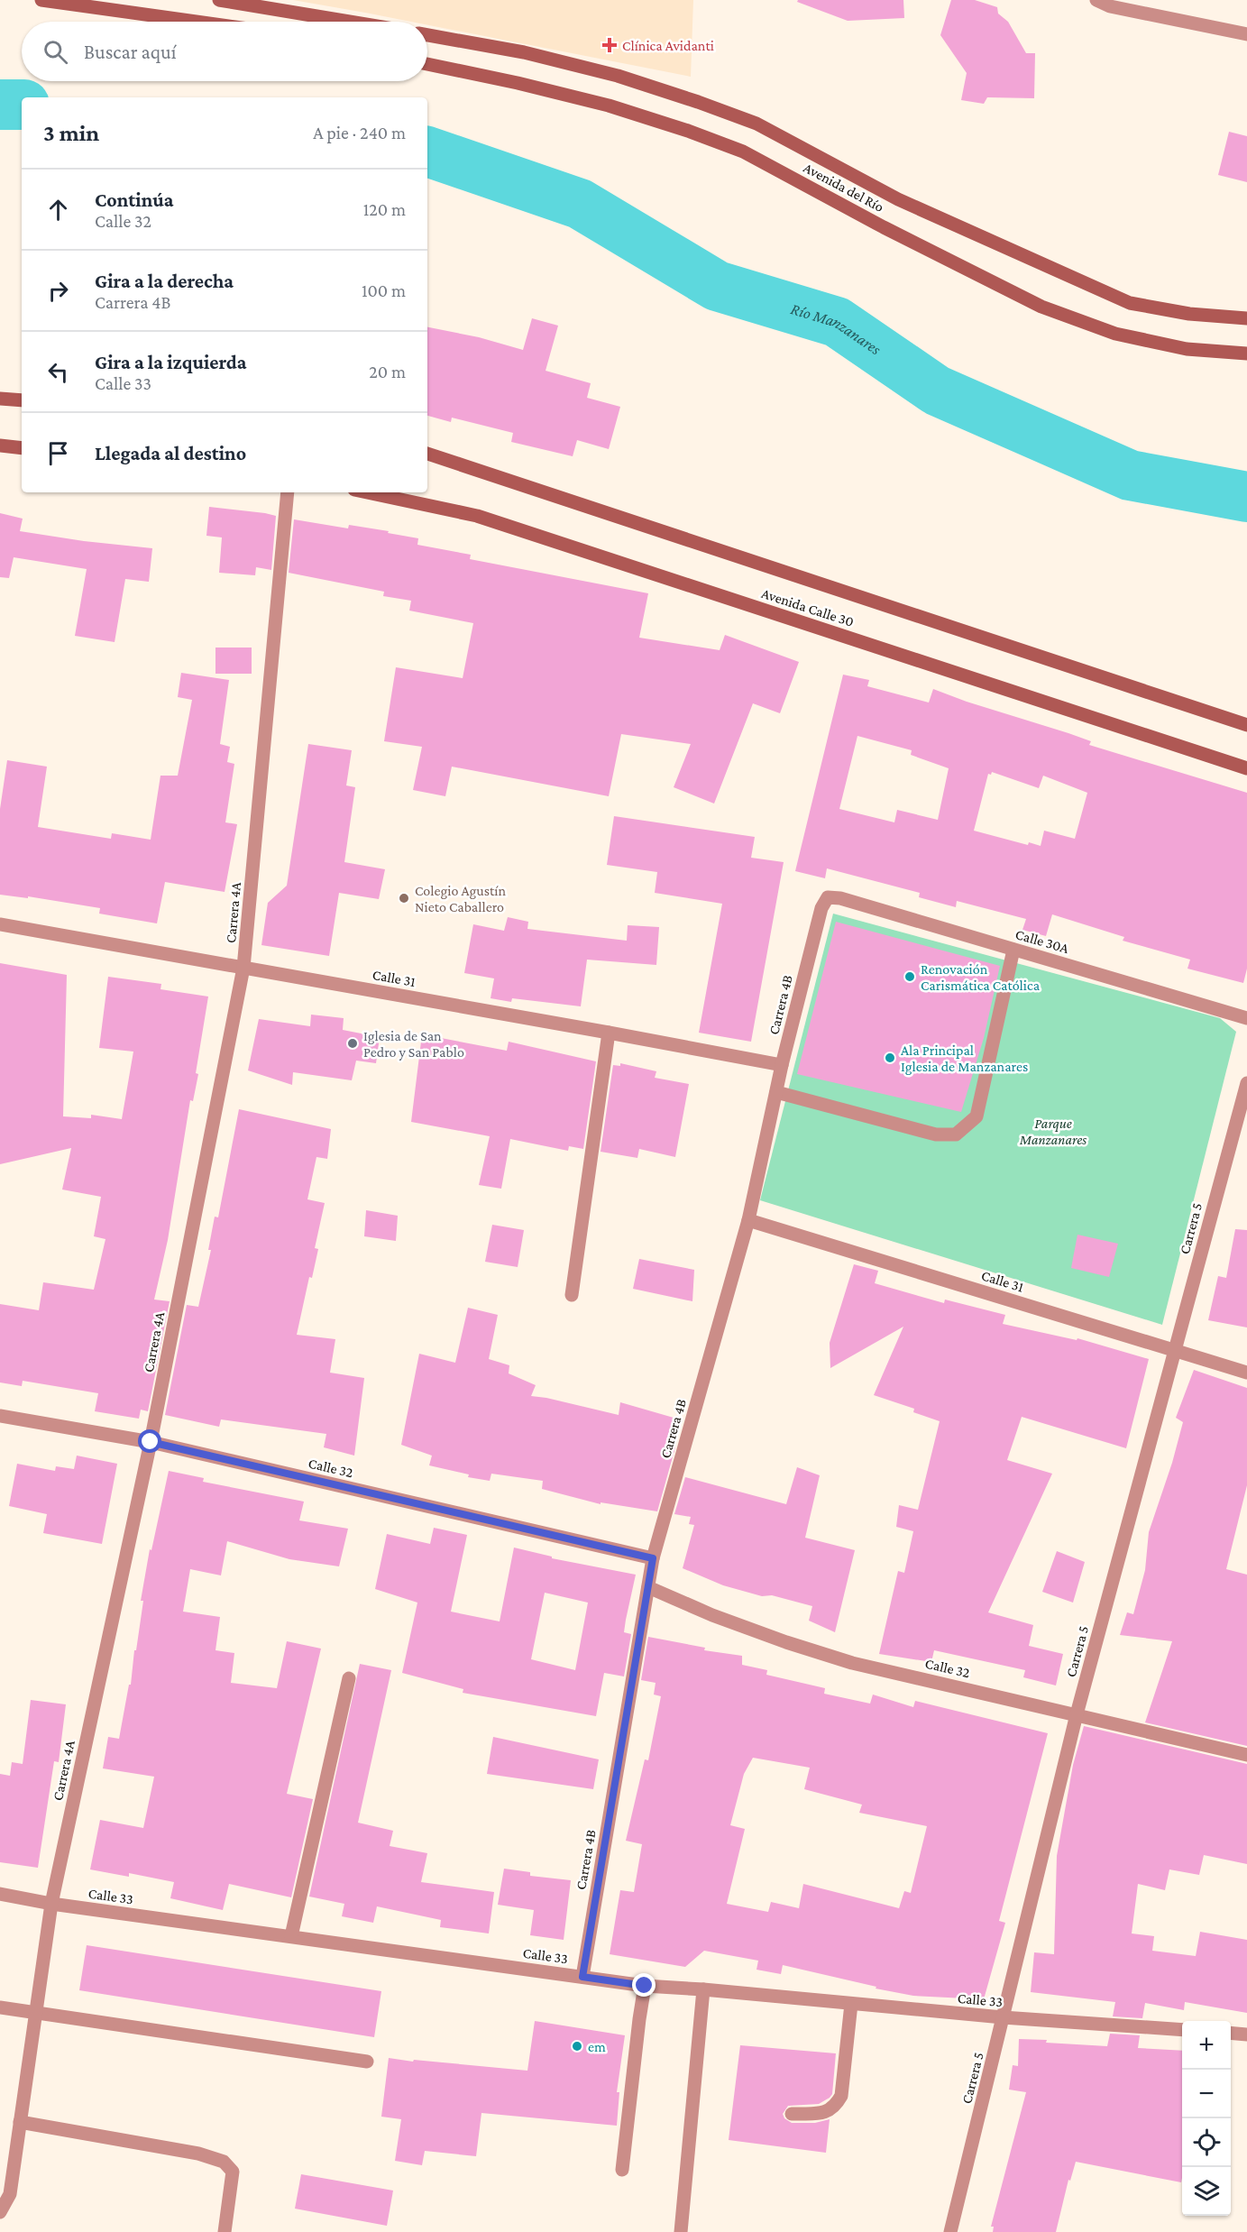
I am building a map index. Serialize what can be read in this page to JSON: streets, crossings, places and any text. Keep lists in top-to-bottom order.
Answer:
{
  "streets": {
    "main road": ["Avenida del Río", "Avenida Calle 30"],
    "street": [
      "Carrera 4A",
      "Calle 30A",
      "Calle 31",
      "Carrera 4B",
      "Carrera 5",
      "Calle 32",
      "Calle 33"
    ]
  },
  "crossings": [
    ["Carrera 4A", "Calle 31"],
    ["Carrera 4A", "Calle 32"],
    ["Carrera 4A", "Calle 33"],
    ["Calle 30A", "Carrera 4B"],
    ["Calle 31", "Carrera 4B"],
    ["Calle 31", "Carrera 5"],
    ["Carrera 4B", "Calle 32"],
    ["Carrera 4B", "Calle 33"],
    ["Carrera 5", "Calle 32"],
    ["Carrera 5", "Calle 33"]
  ],
  "water": ["Río Manzanares"],
  "parks": ["Parque Manzanares"],
  "places": {
    "health": ["Clínica Avidanti"],
    "other": [
      "Colegio Agustín Nieto Caballero",
      "Renovación Carismática Católica",
      "Iglesia de San Pedro y San Pablo",
      "Ala Principal Iglesia de Manzanares",
      "em"
    ]
  },
  "page": {
    "search": "Buscar aquí",
    "heading": ["3 min", "A pie · 240 m"],
    "list": [
      ["Continúa", "Calle 32", "120 m"],
      ["Gira a la derecha", "Carrera 4B", "100 m"],
      ["Gira a la izquierda", "Calle 33", "20 m"],
      "Llegada al destino"
    ],
    "map_buttons": ["+", "−"]
  }
}
